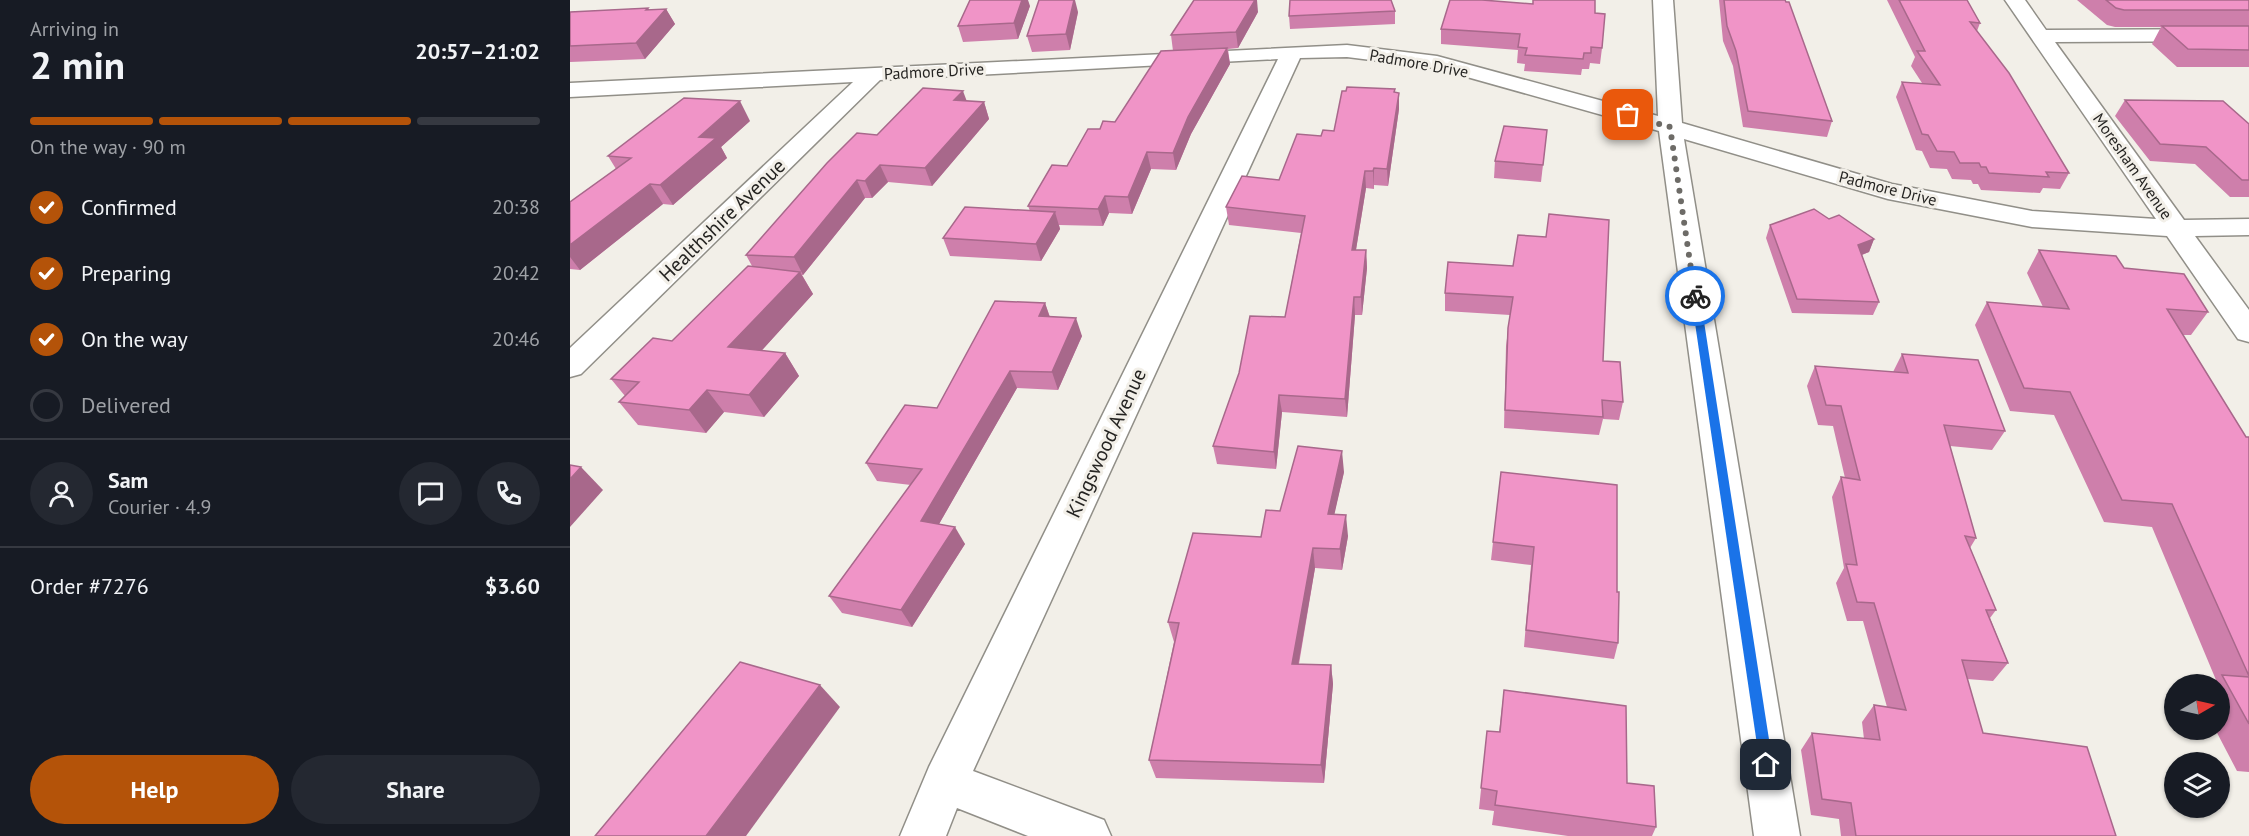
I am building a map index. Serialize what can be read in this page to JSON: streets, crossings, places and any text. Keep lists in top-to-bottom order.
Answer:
{
  "streets": {
    "street": [
      "Padmore Drive",
      "Moresham Avenue",
      "Healthshire Avenue",
      "Kingswood Avenue"
    ]
  },
  "crossings": [
    ["Padmore Drive", "Moresham Avenue"],
    ["Padmore Drive", "Healthshire Avenue"],
    ["Padmore Drive", "Kingswood Avenue"]
  ],
  "north": "right",
  "page": {
    "heading": ["2 min", "Arriving in", "20:57–21:02"],
    "panel": [
      "Sam",
      "Courier · 4.9",
      "Order #7276",
      "$3.60"
    ],
    "bar": "On the way · 90 m",
    "list": [
      ["Confirmed", "20:38"],
      ["Preparing", "20:42"],
      ["On the way", "20:46"],
      "Delivered"
    ],
    "buttons": ["Help", "Share"]
  }
}
